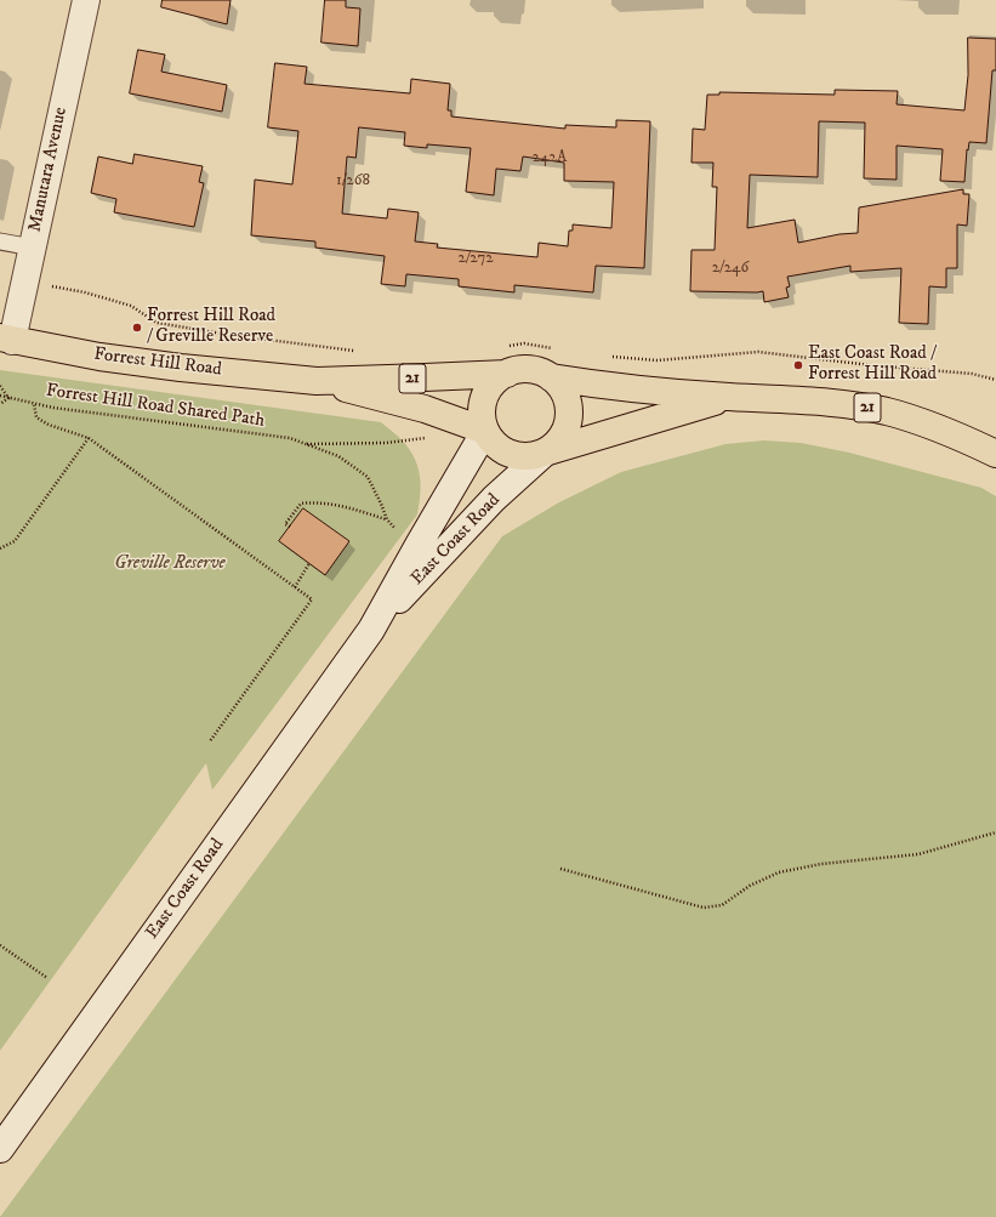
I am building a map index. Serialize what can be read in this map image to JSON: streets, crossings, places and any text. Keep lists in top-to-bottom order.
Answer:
{
  "streets": {
    "main road": [
      "Manutara Avenue",
      "Forrest Hill Road",
      "21",
      "East Coast Road"
    ],
    "path": ["Forrest Hill Road Shared Path"]
  },
  "crossings": [
    ["Manutara Avenue", "Forrest Hill Road"],
    ["Forrest Hill Road", "21"],
    ["Forrest Hill Road", "East Coast Road"],
    ["21", "East Coast Road"],
    ["Forrest Hill Road Shared Path", "East Coast Road"]
  ],
  "parks": ["Greville Reserve"],
  "places": ["Forrest Hill Road / Greville Reserve", "East Coast Road / Forrest Hill Road"],
  "house_numbers": [
    "242A",
    "1/268",
    "2/272",
    "2/246"
  ]
}
